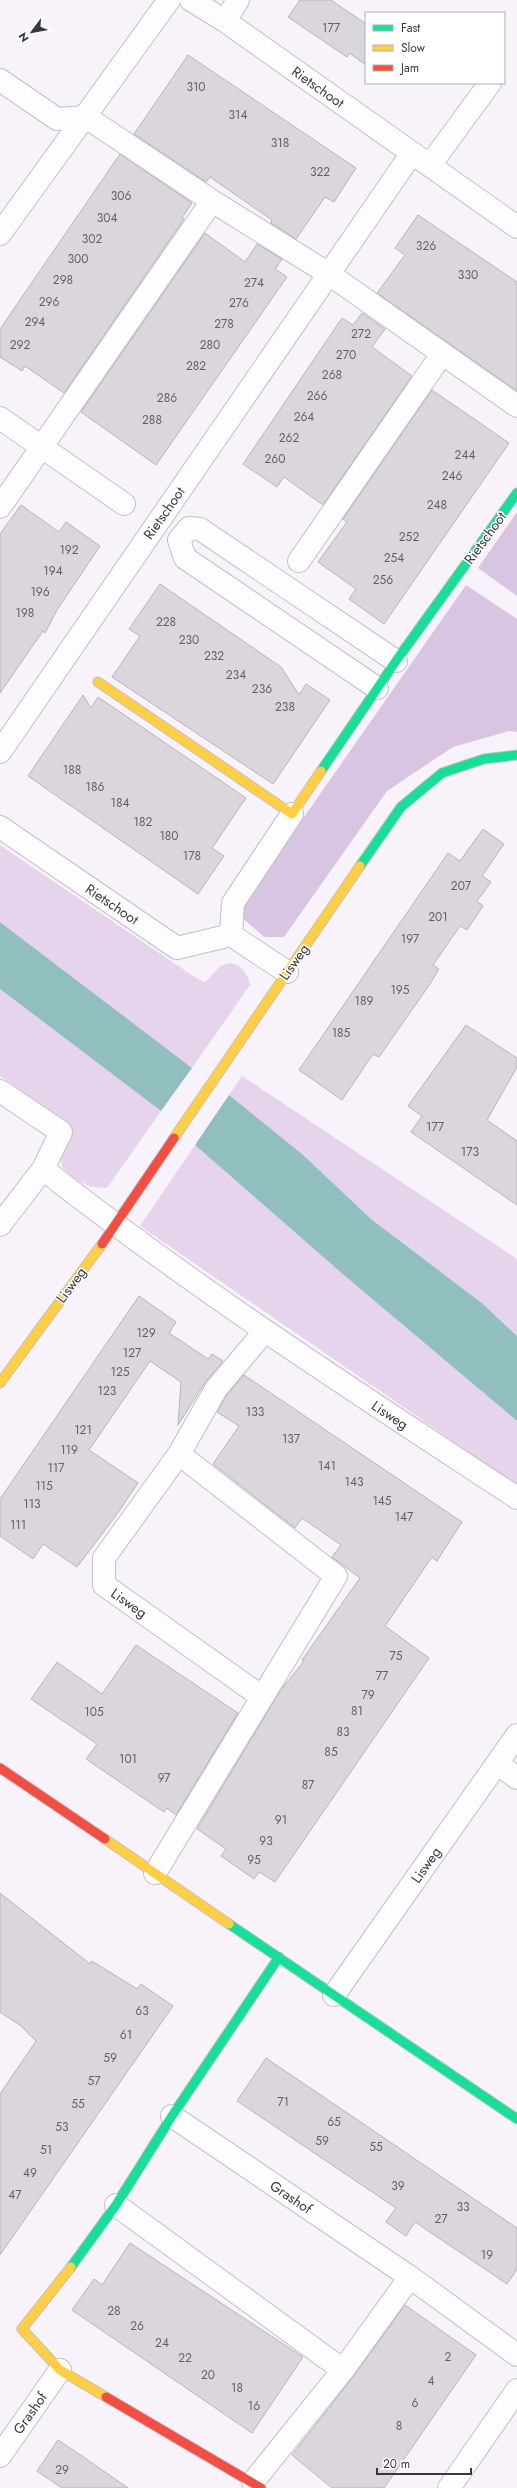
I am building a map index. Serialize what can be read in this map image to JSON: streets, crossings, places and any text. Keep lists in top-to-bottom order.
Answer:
{
  "streets": {
    "street": ["Rietschoot", "Lisweg", "Grashof"]
  },
  "house_numbers": [
    "177",
    "310",
    "314",
    "318",
    "322",
    "306",
    "304",
    "302",
    "326",
    "300",
    "330",
    "298",
    "274",
    "296",
    "276",
    "294",
    "278",
    "272",
    "292",
    "280",
    "270",
    "282",
    "268",
    "266",
    "286",
    "264",
    "288",
    "262",
    "244",
    "260",
    "246",
    "248",
    "252",
    "192",
    "254",
    "194",
    "256",
    "196",
    "198",
    "228",
    "230",
    "232",
    "234",
    "236",
    "238",
    "188",
    "186",
    "184",
    "182",
    "180",
    "178",
    "207",
    "201",
    "197",
    "195",
    "189",
    "185",
    "177",
    "173",
    "129",
    "127",
    "125",
    "123",
    "133",
    "121",
    "137",
    "119",
    "141",
    "117",
    "143",
    "115",
    "145",
    "113",
    "147",
    "111",
    "75",
    "77",
    "79",
    "81",
    "105",
    "83",
    "85",
    "101",
    "97",
    "87",
    "91",
    "93",
    "95",
    "63",
    "61",
    "59",
    "57",
    "71",
    "55",
    "65",
    "53",
    "59",
    "55",
    "51",
    "49",
    "39",
    "47",
    "33",
    "27",
    "19",
    "28",
    "26",
    "24",
    "2",
    "22",
    "20",
    "4",
    "18",
    "6",
    "16",
    "8",
    "29"
  ],
  "legend": ["Fast", "Slow", "Jam"],
  "scale_bar": "20 m",
  "north": "bottom left"
}
